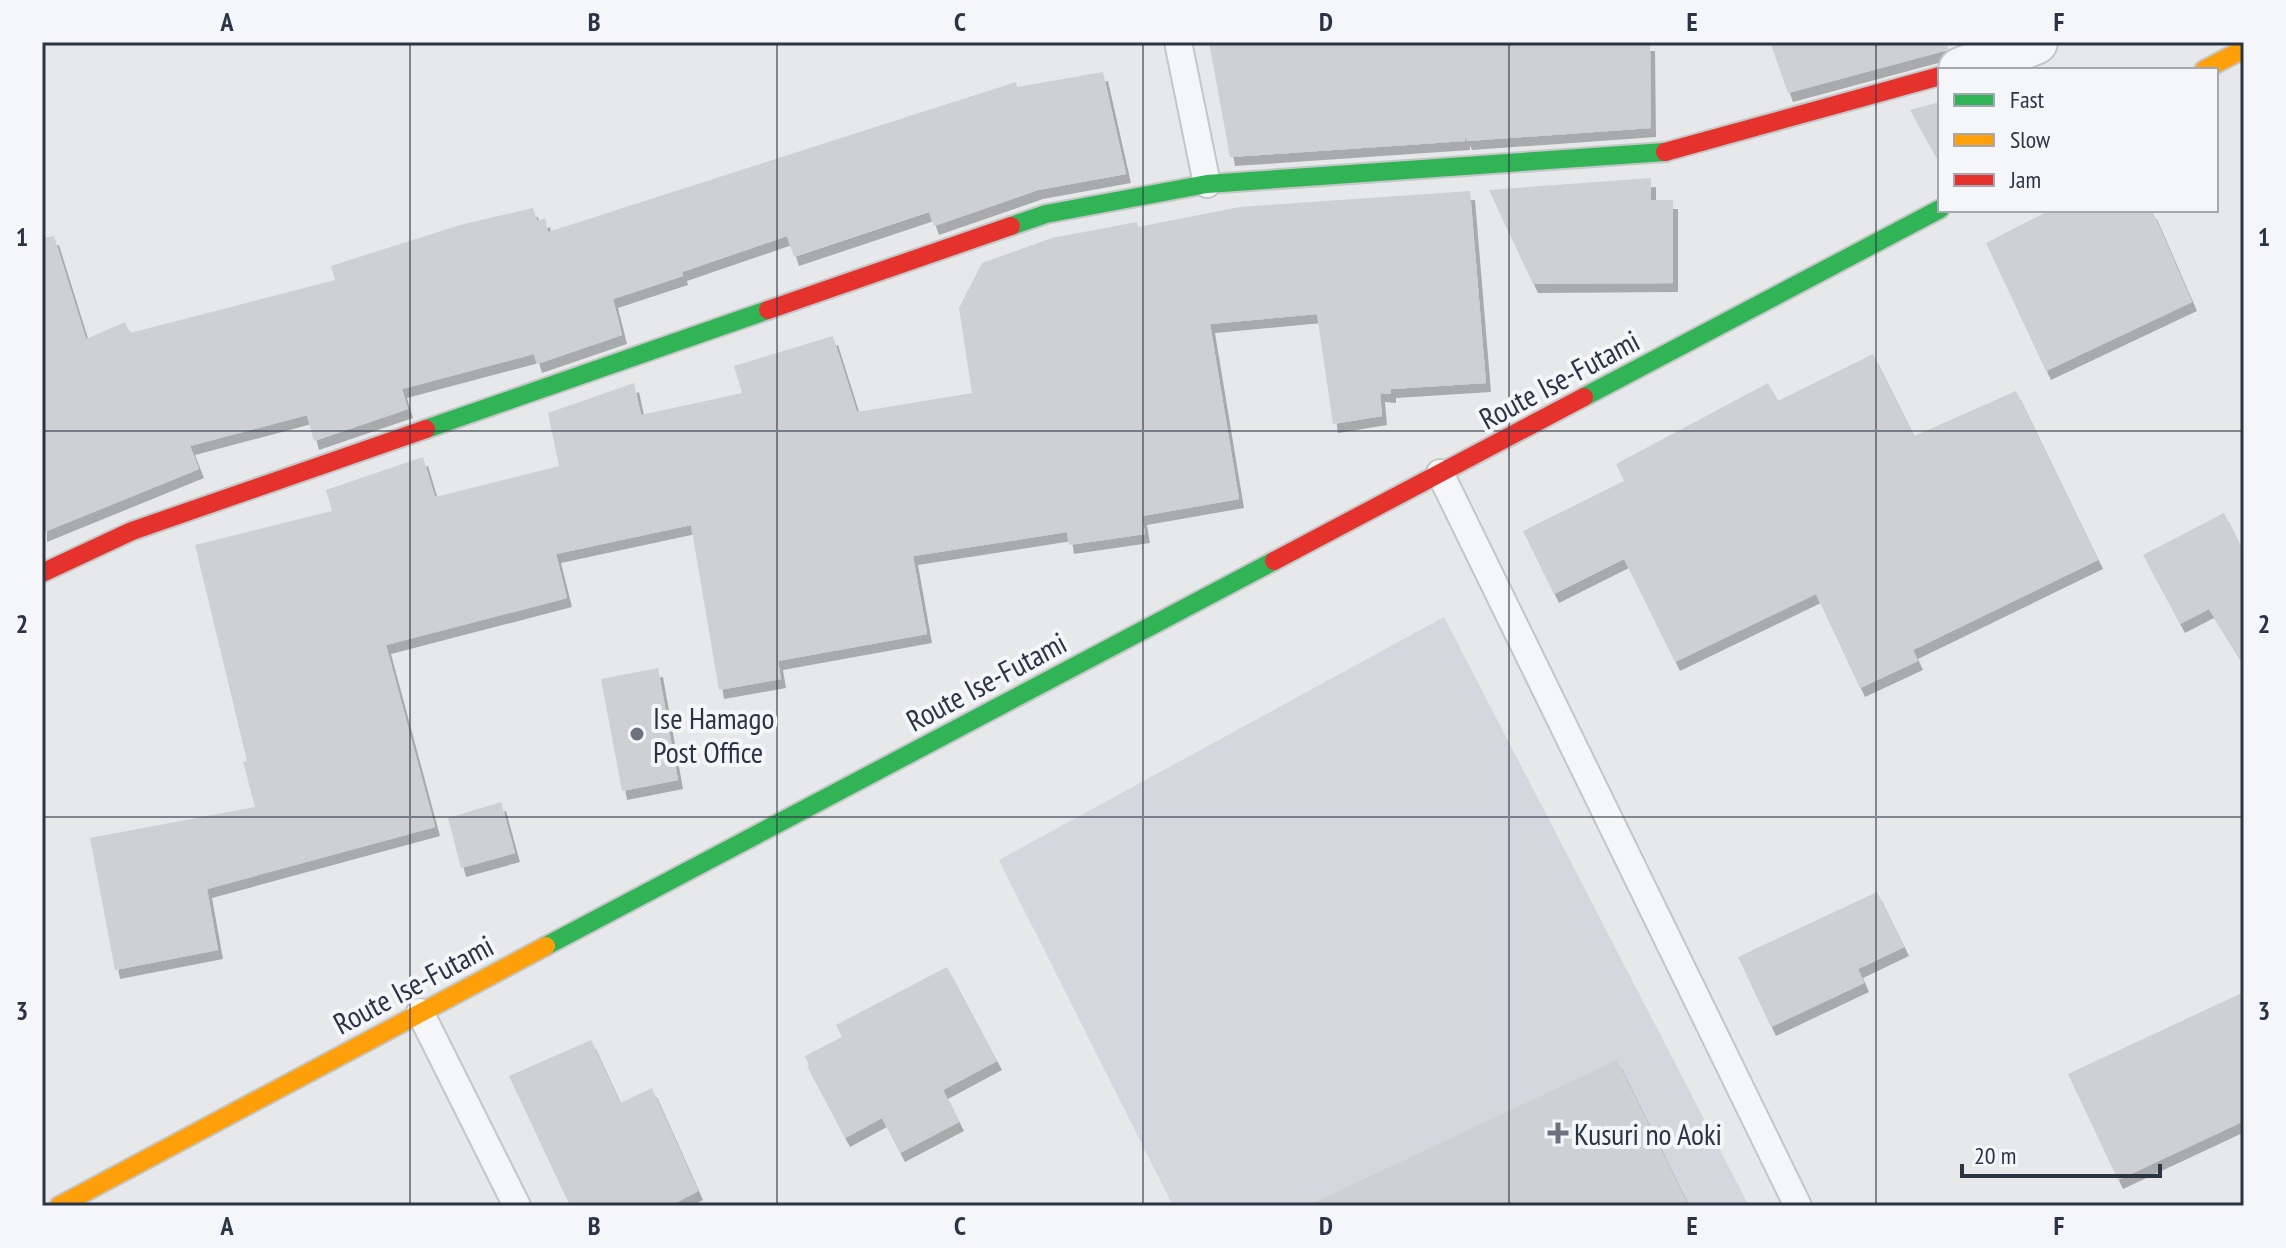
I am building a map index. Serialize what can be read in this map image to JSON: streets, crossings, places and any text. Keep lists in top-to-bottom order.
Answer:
{
  "streets": {
    "main road": ["Route Ise-Futami"]
  },
  "places": {
    "other": ["Ise Hamago Post Office"],
    "health": ["Kusuri no Aoki"]
  },
  "legend": ["Fast", "Slow", "Jam"],
  "scale_bar": "20 m",
  "grid": {
    "columns": [
      "A",
      "B",
      "C",
      "D",
      "E",
      "F"
    ],
    "rows": ["1", "2", "3"]
  }
}
